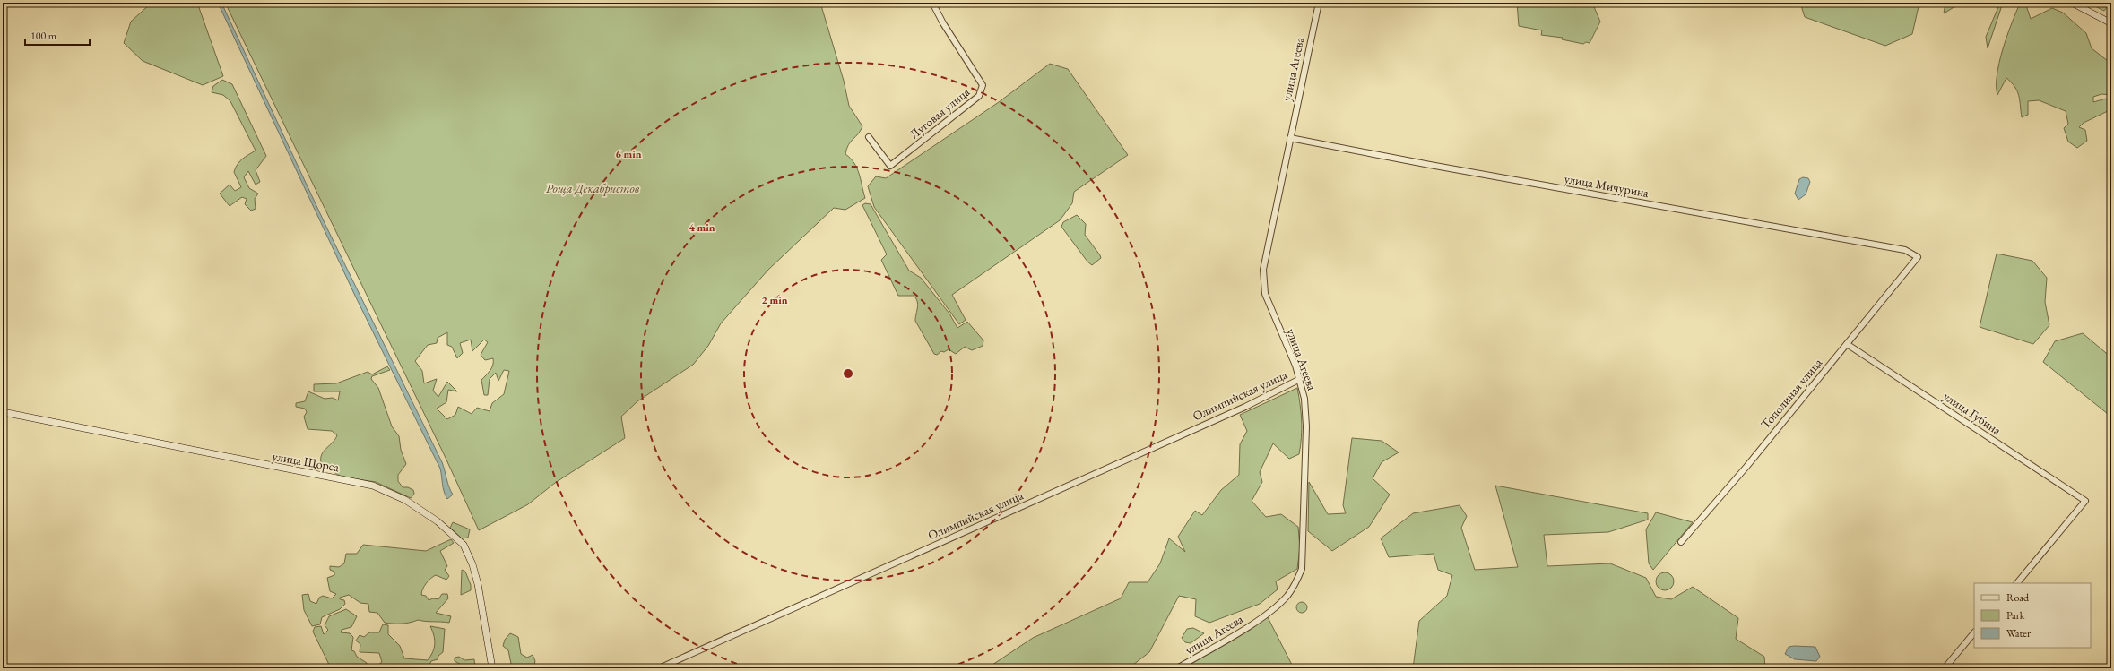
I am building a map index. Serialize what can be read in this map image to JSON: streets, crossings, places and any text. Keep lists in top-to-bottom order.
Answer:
{
  "streets": {
    "main road": ["улица Щорса"],
    "street": [
      "улица Агеева",
      "Луговая улица",
      "улица Мичурина",
      "Тополиная улица",
      "Олимпийская улица",
      "улица Губина"
    ]
  },
  "crossings": [
    ["улица Агеева", "улица Мичурина"],
    ["улица Агеева", "Олимпийская улица"],
    ["улица Мичурина", "Тополиная улица"],
    ["Тополиная улица", "улица Губина"]
  ],
  "parks": ["Роща Декабристов"],
  "legend": ["Road", "Park", "Water"],
  "scale_bar": "100 m",
  "rings": ["6 min", "4 min", "2 min"]
}
